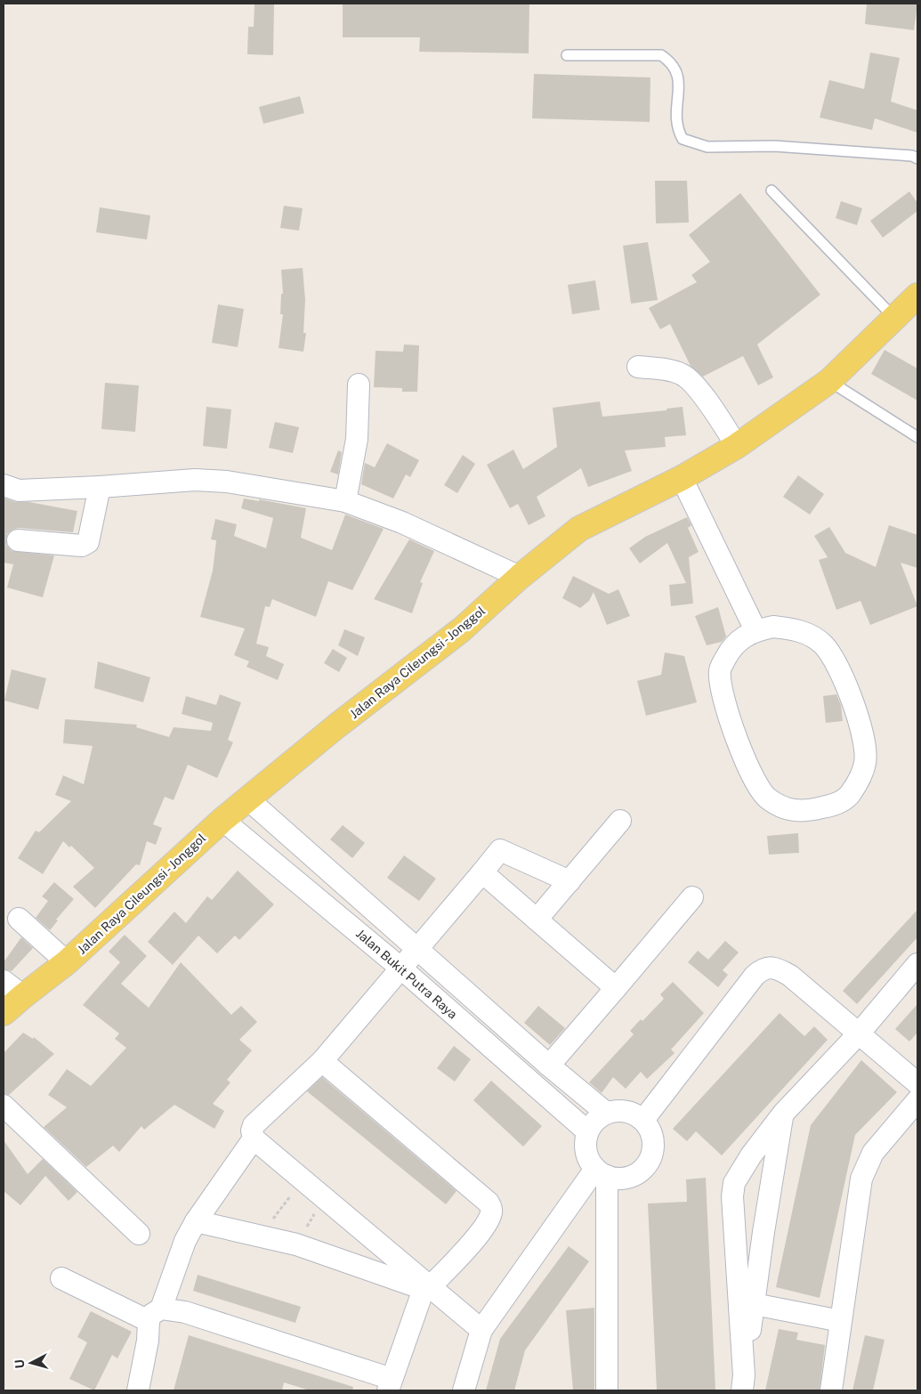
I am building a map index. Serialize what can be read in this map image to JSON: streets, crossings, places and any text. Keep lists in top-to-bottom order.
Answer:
{
  "streets": {
    "main road": ["Jalan Raya Cileungsi - Jonggol"],
    "street": ["Jalan Bukit Putra Raya"]
  },
  "crossings": [
    ["Jalan Raya Cileungsi - Jonggol", "Jalan Bukit Putra Raya"]
  ],
  "north": "left"
}
